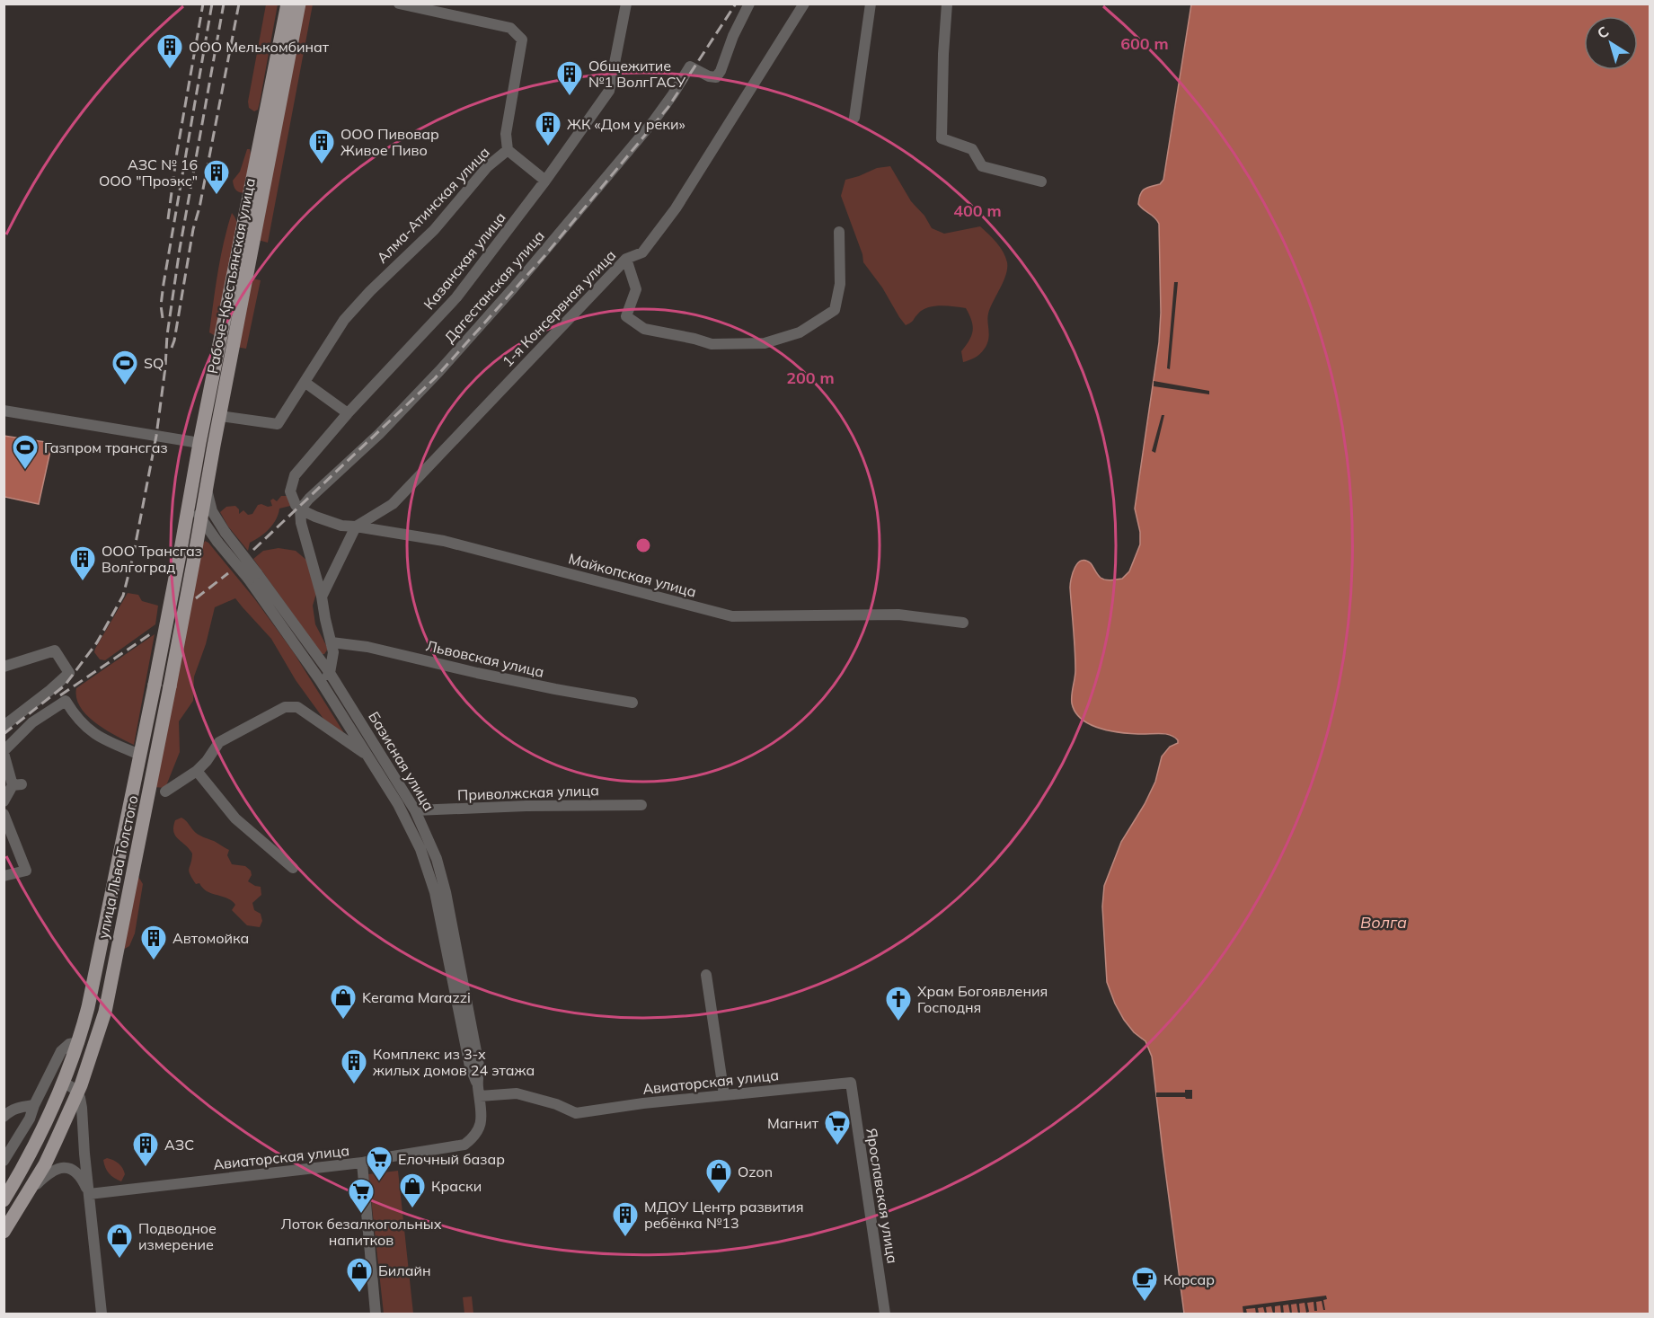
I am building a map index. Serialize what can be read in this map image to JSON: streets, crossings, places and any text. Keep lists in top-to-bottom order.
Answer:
{
  "streets": {
    "main road": ["Рабоче-Крестьянская улица", "улица Льва Толстого"],
    "street": [
      "Алма-Атинская улица",
      "Казанская улица",
      "Дагестанская улица",
      "1-я Консервная улица",
      "Майкопская улица",
      "Львовская улица",
      "Базисная улица",
      "Приволжская улица",
      "Авиаторская улица",
      "Ярославская улица"
    ]
  },
  "crossings": [
    ["Алма-Атинская улица", "Рабоче-Крестьянская улица"],
    ["Казанская улица", "Дагестанская улица"],
    ["Казанская улица", "Майкопская улица"],
    ["Казанская улица", "Львовская улица"],
    ["Казанская улица", "Базисная улица"],
    ["Рабоче-Крестьянская улица", "улица Льва Толстого"],
    ["Дагестанская улица", "Майкопская улица"],
    ["1-я Консервная улица", "Майкопская улица"],
    ["Базисная улица", "Приволжская улица"],
    ["Базисная улица", "Авиаторская улица"],
    ["Авиаторская улица", "Ярославская улица"]
  ],
  "water": ["Волга"],
  "places": {
    "building": [
      "ООО Мелькомбинат",
      "Общежитие №1 ВолгГАСУ",
      "ЖК «Дом у реки»",
      "ООО Пивовар Живое Пиво",
      "АЗС № 16 ООО \"Проэкс\"",
      "ООО Трансгаз Волгоград",
      "Автомойка",
      "Комплекс из 3-х жилых домов 24 этажа",
      "АЗС",
      "МДОУ Центр развития ребёнка №13"
    ],
    "sports": ["SQ", "Газпром трансгаз"],
    "shop": [
      "Kerama Marazzi",
      "Ozon",
      "Краски",
      "Подводное измерение",
      "Билайн"
    ],
    "church": ["Храм Богоявления Господня"],
    "supermarket": ["Магнит", "Елочный базар", "Лоток безалкогольных напитков"],
    "cafe": ["Корсар"]
  },
  "north": "top left",
  "rings": ["600 m", "400 m", "200 m"]
}
